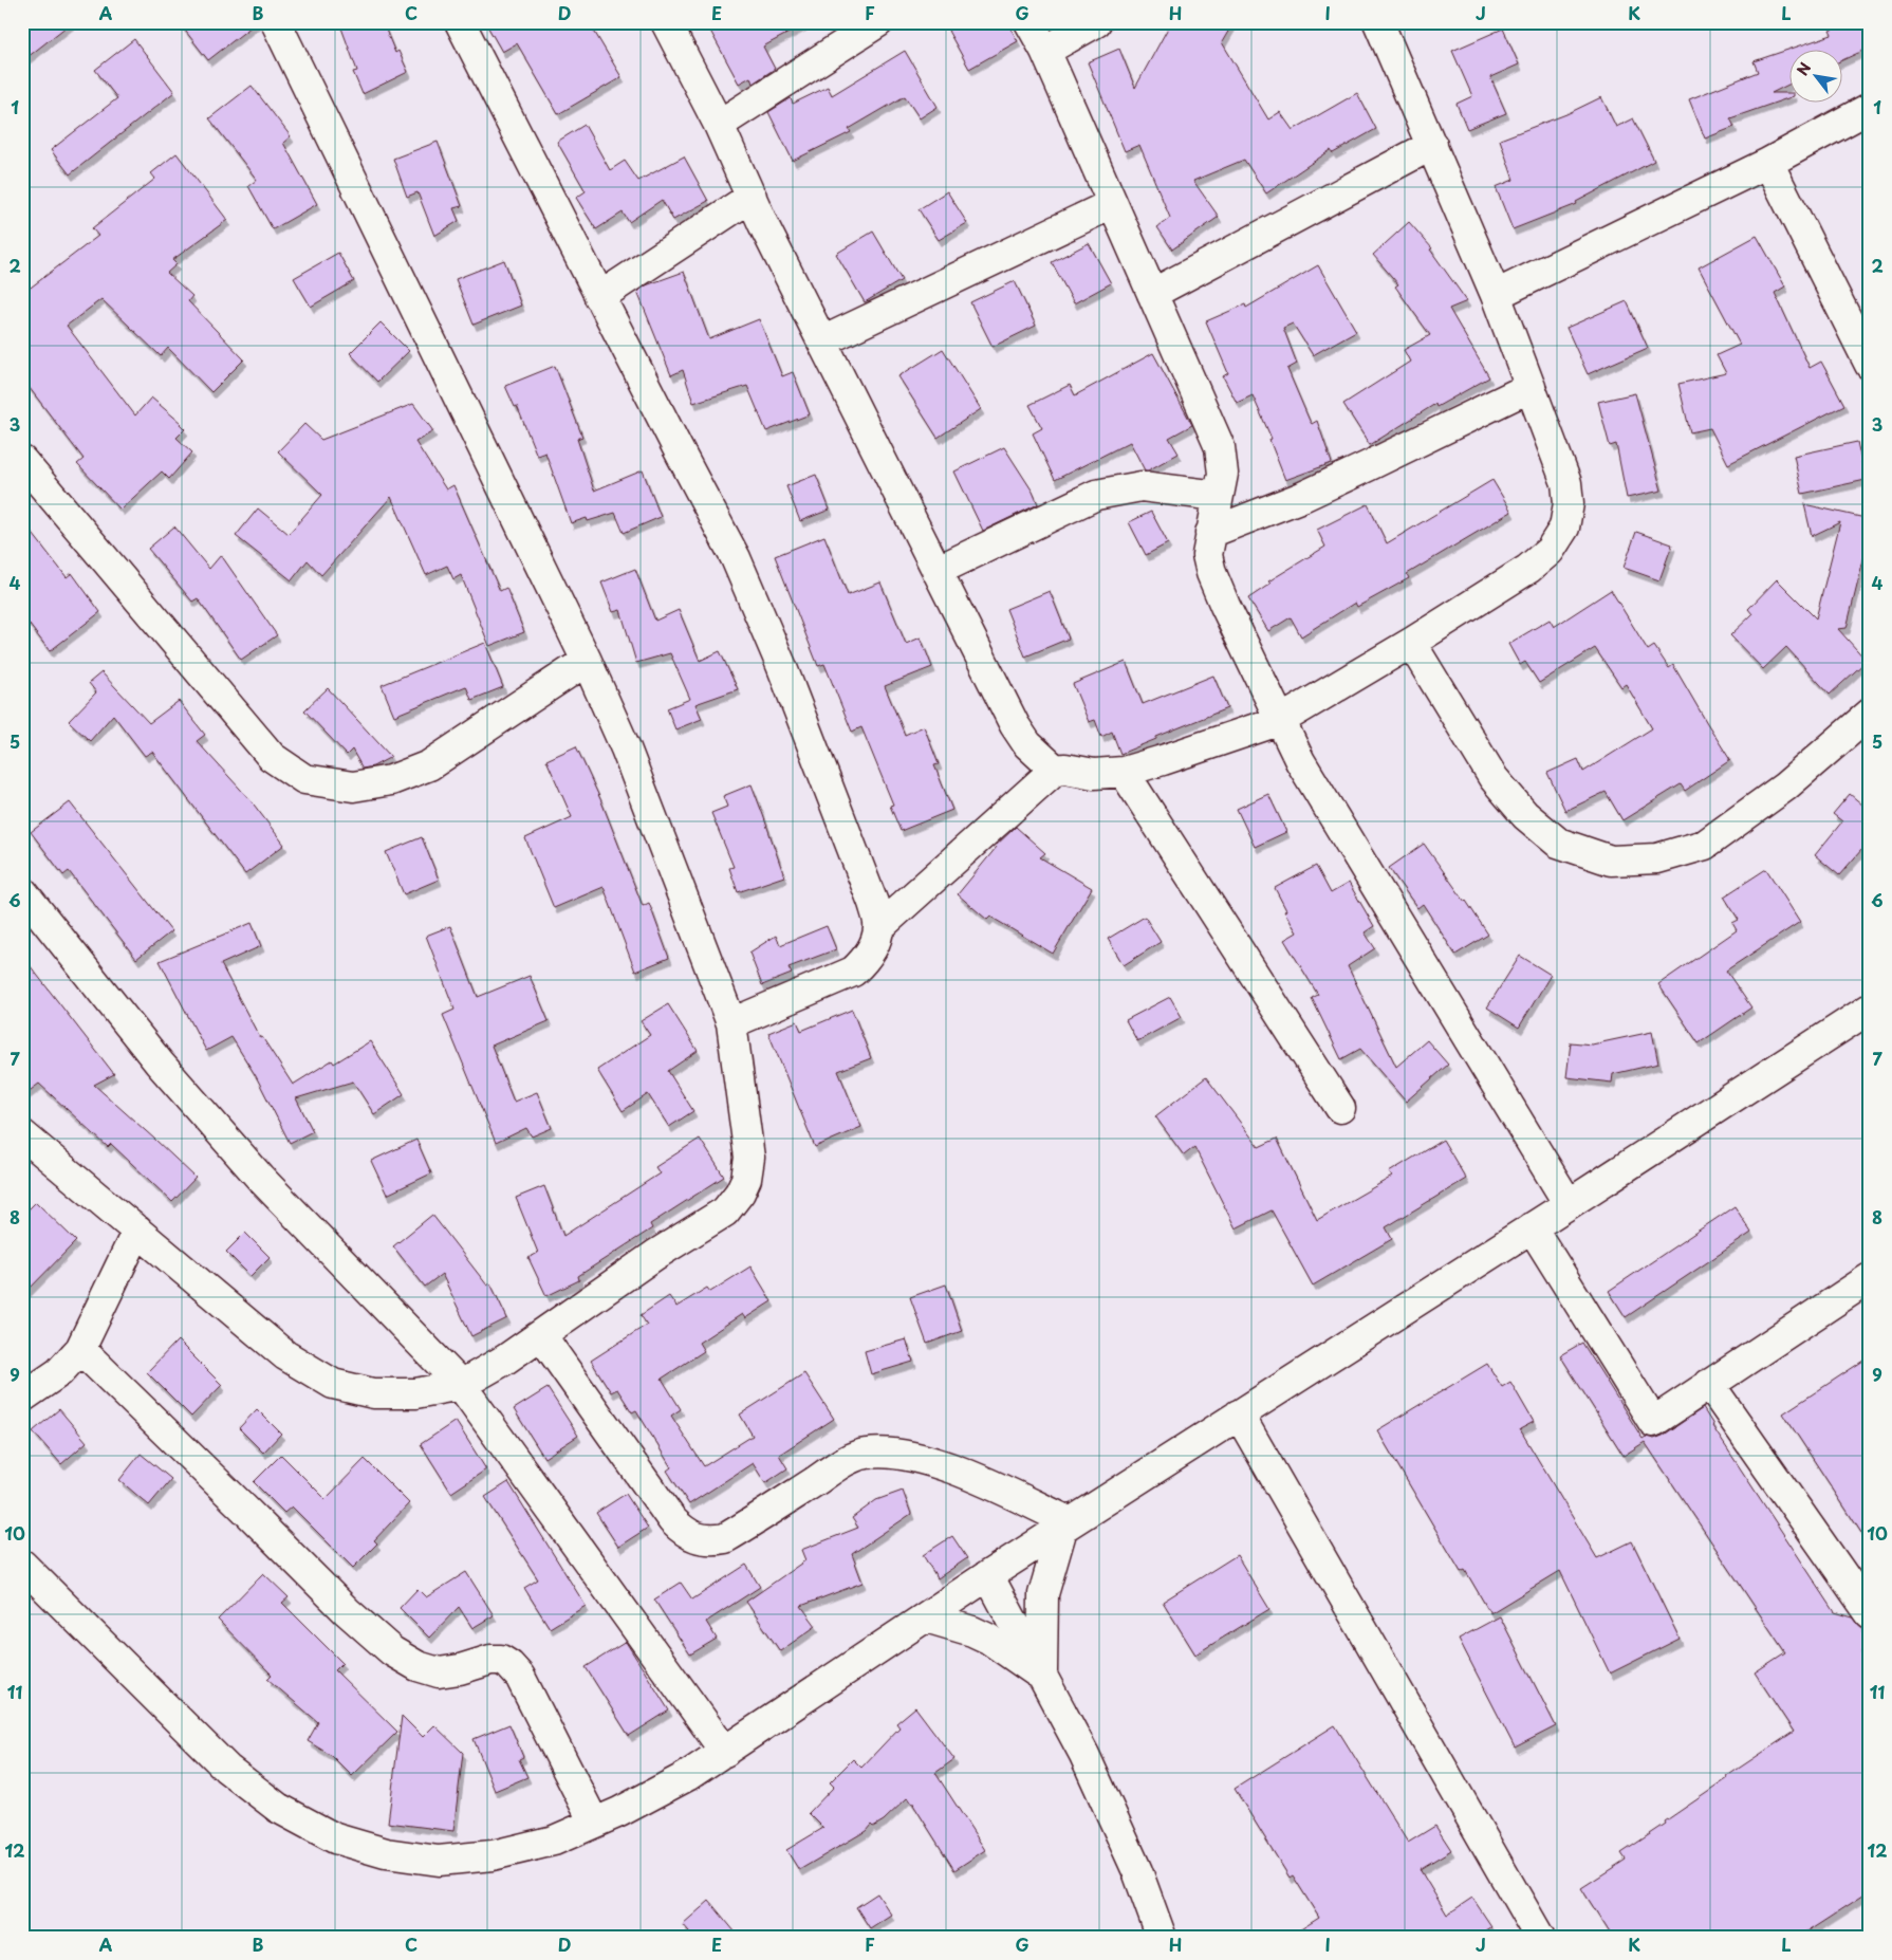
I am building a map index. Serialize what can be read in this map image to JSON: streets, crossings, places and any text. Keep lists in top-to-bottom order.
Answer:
{
  "north": "top left",
  "grid": {
    "columns": [
      "A",
      "B",
      "C",
      "D",
      "E",
      "F",
      "G",
      "H",
      "I",
      "J",
      "K",
      "L"
    ],
    "rows": [
      "1",
      "2",
      "3",
      "4",
      "5",
      "6",
      "7",
      "8",
      "9",
      "10",
      "11",
      "12"
    ]
  }
}
